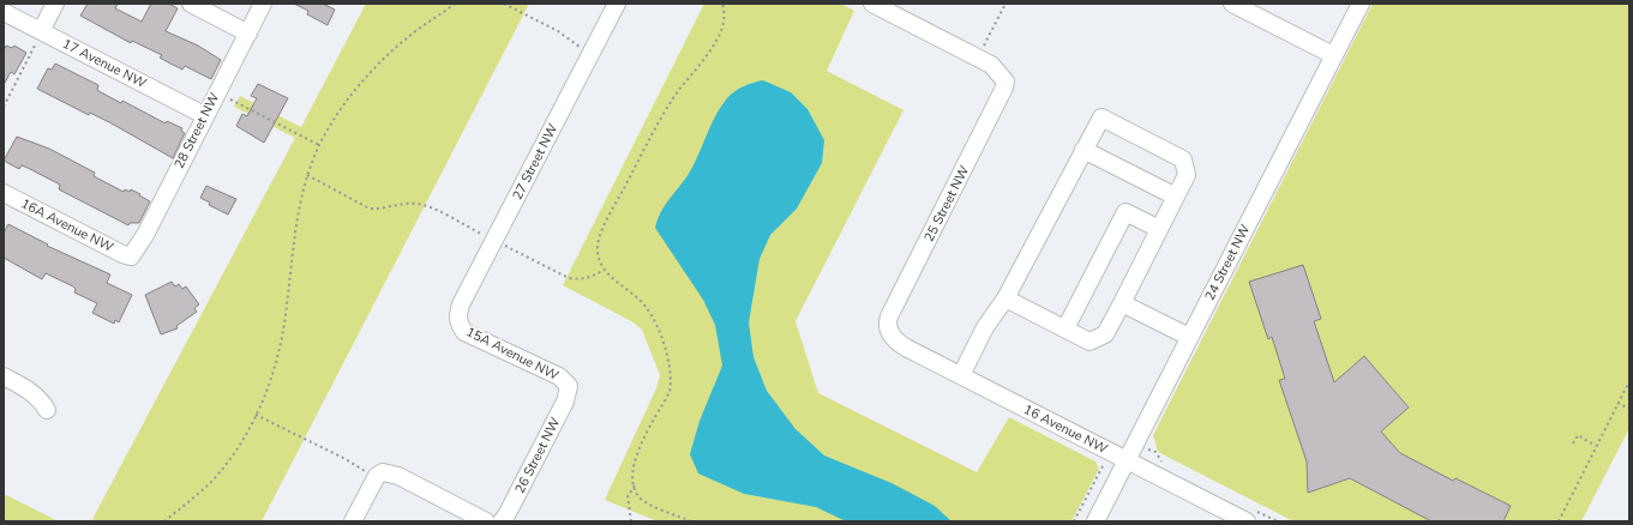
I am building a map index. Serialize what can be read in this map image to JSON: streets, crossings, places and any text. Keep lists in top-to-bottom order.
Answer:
{
  "streets": {
    "street": [
      "17 Avenue NW",
      "28 Street NW",
      "27 Street NW",
      "25 Street NW",
      "16A Avenue NW",
      "24 Street NW",
      "15A Avenue NW",
      "16 Avenue NW",
      "26 Street NW"
    ]
  },
  "crossings": [
    ["17 Avenue NW", "28 Street NW"],
    ["28 Street NW", "16A Avenue NW"],
    ["27 Street NW", "15A Avenue NW"],
    ["25 Street NW", "16 Avenue NW"],
    ["24 Street NW", "16 Avenue NW"],
    ["15A Avenue NW", "26 Street NW"]
  ]
}
